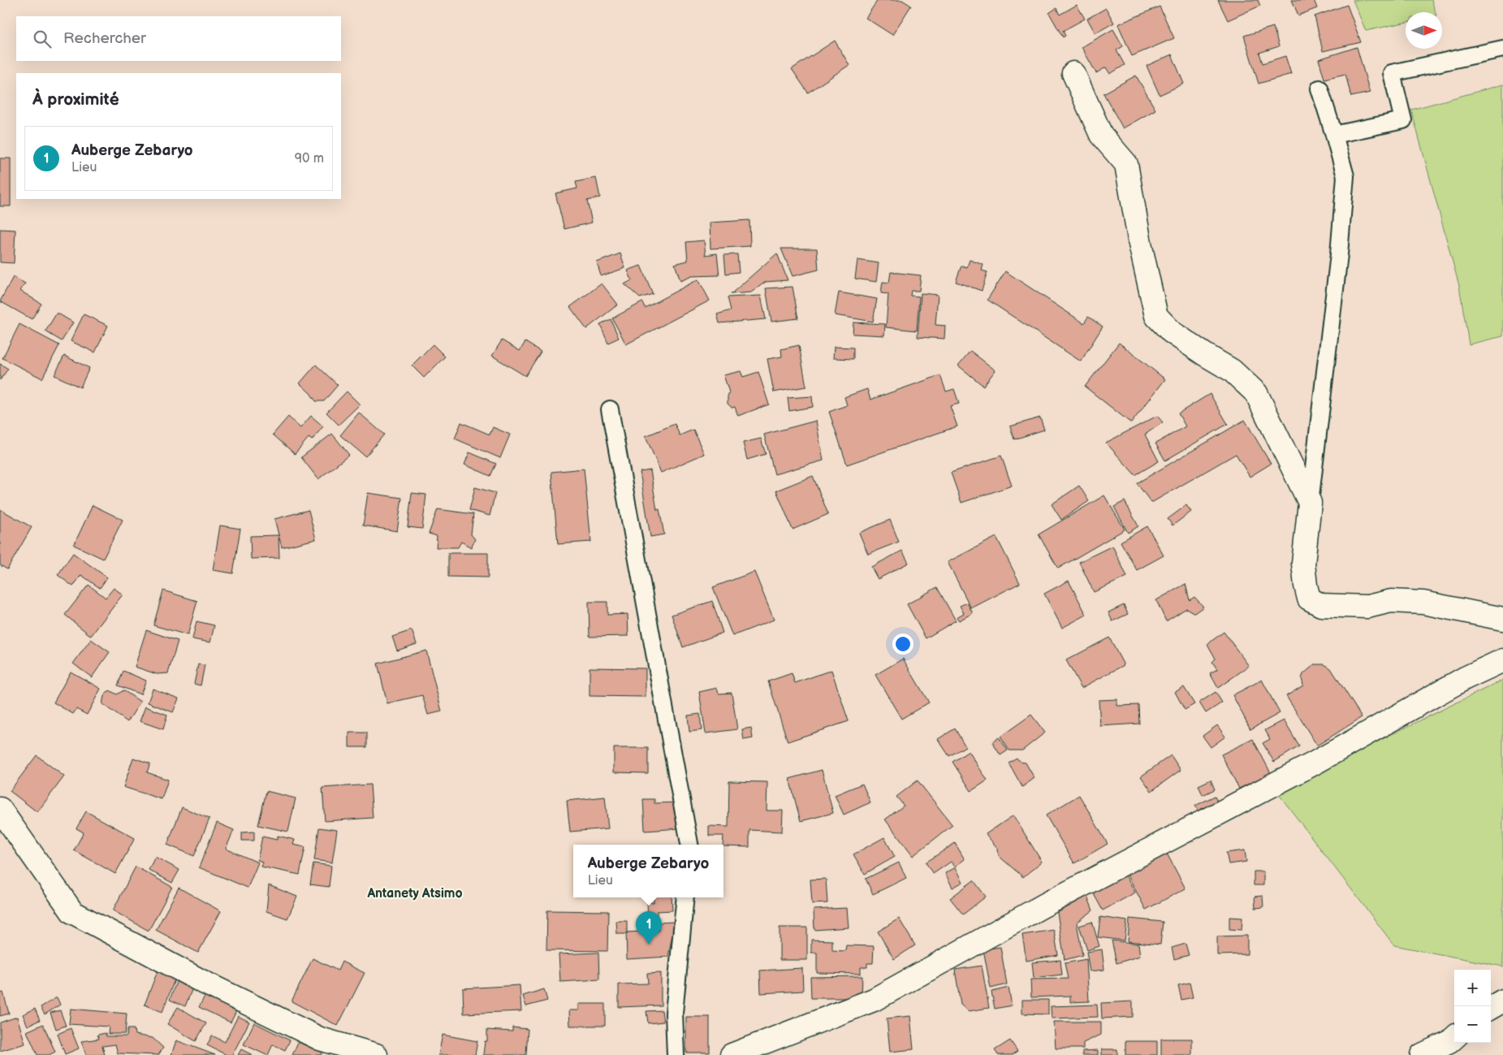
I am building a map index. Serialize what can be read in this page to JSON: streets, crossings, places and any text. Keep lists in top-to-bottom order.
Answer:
{
  "districts": ["Antanety Atsimo"],
  "north": "right",
  "page": {
    "search": "Rechercher",
    "heading": "À proximité",
    "list": [
      {
        "mark": "1",
        "name": "Auberge Zebaryo",
        "note": "Lieu",
        "value": "90 m"
      }
    ],
    "popup": ["Auberge Zebaryo", "Lieu"],
    "pins": "1",
    "map_buttons": ["+", "−"]
  }
}
